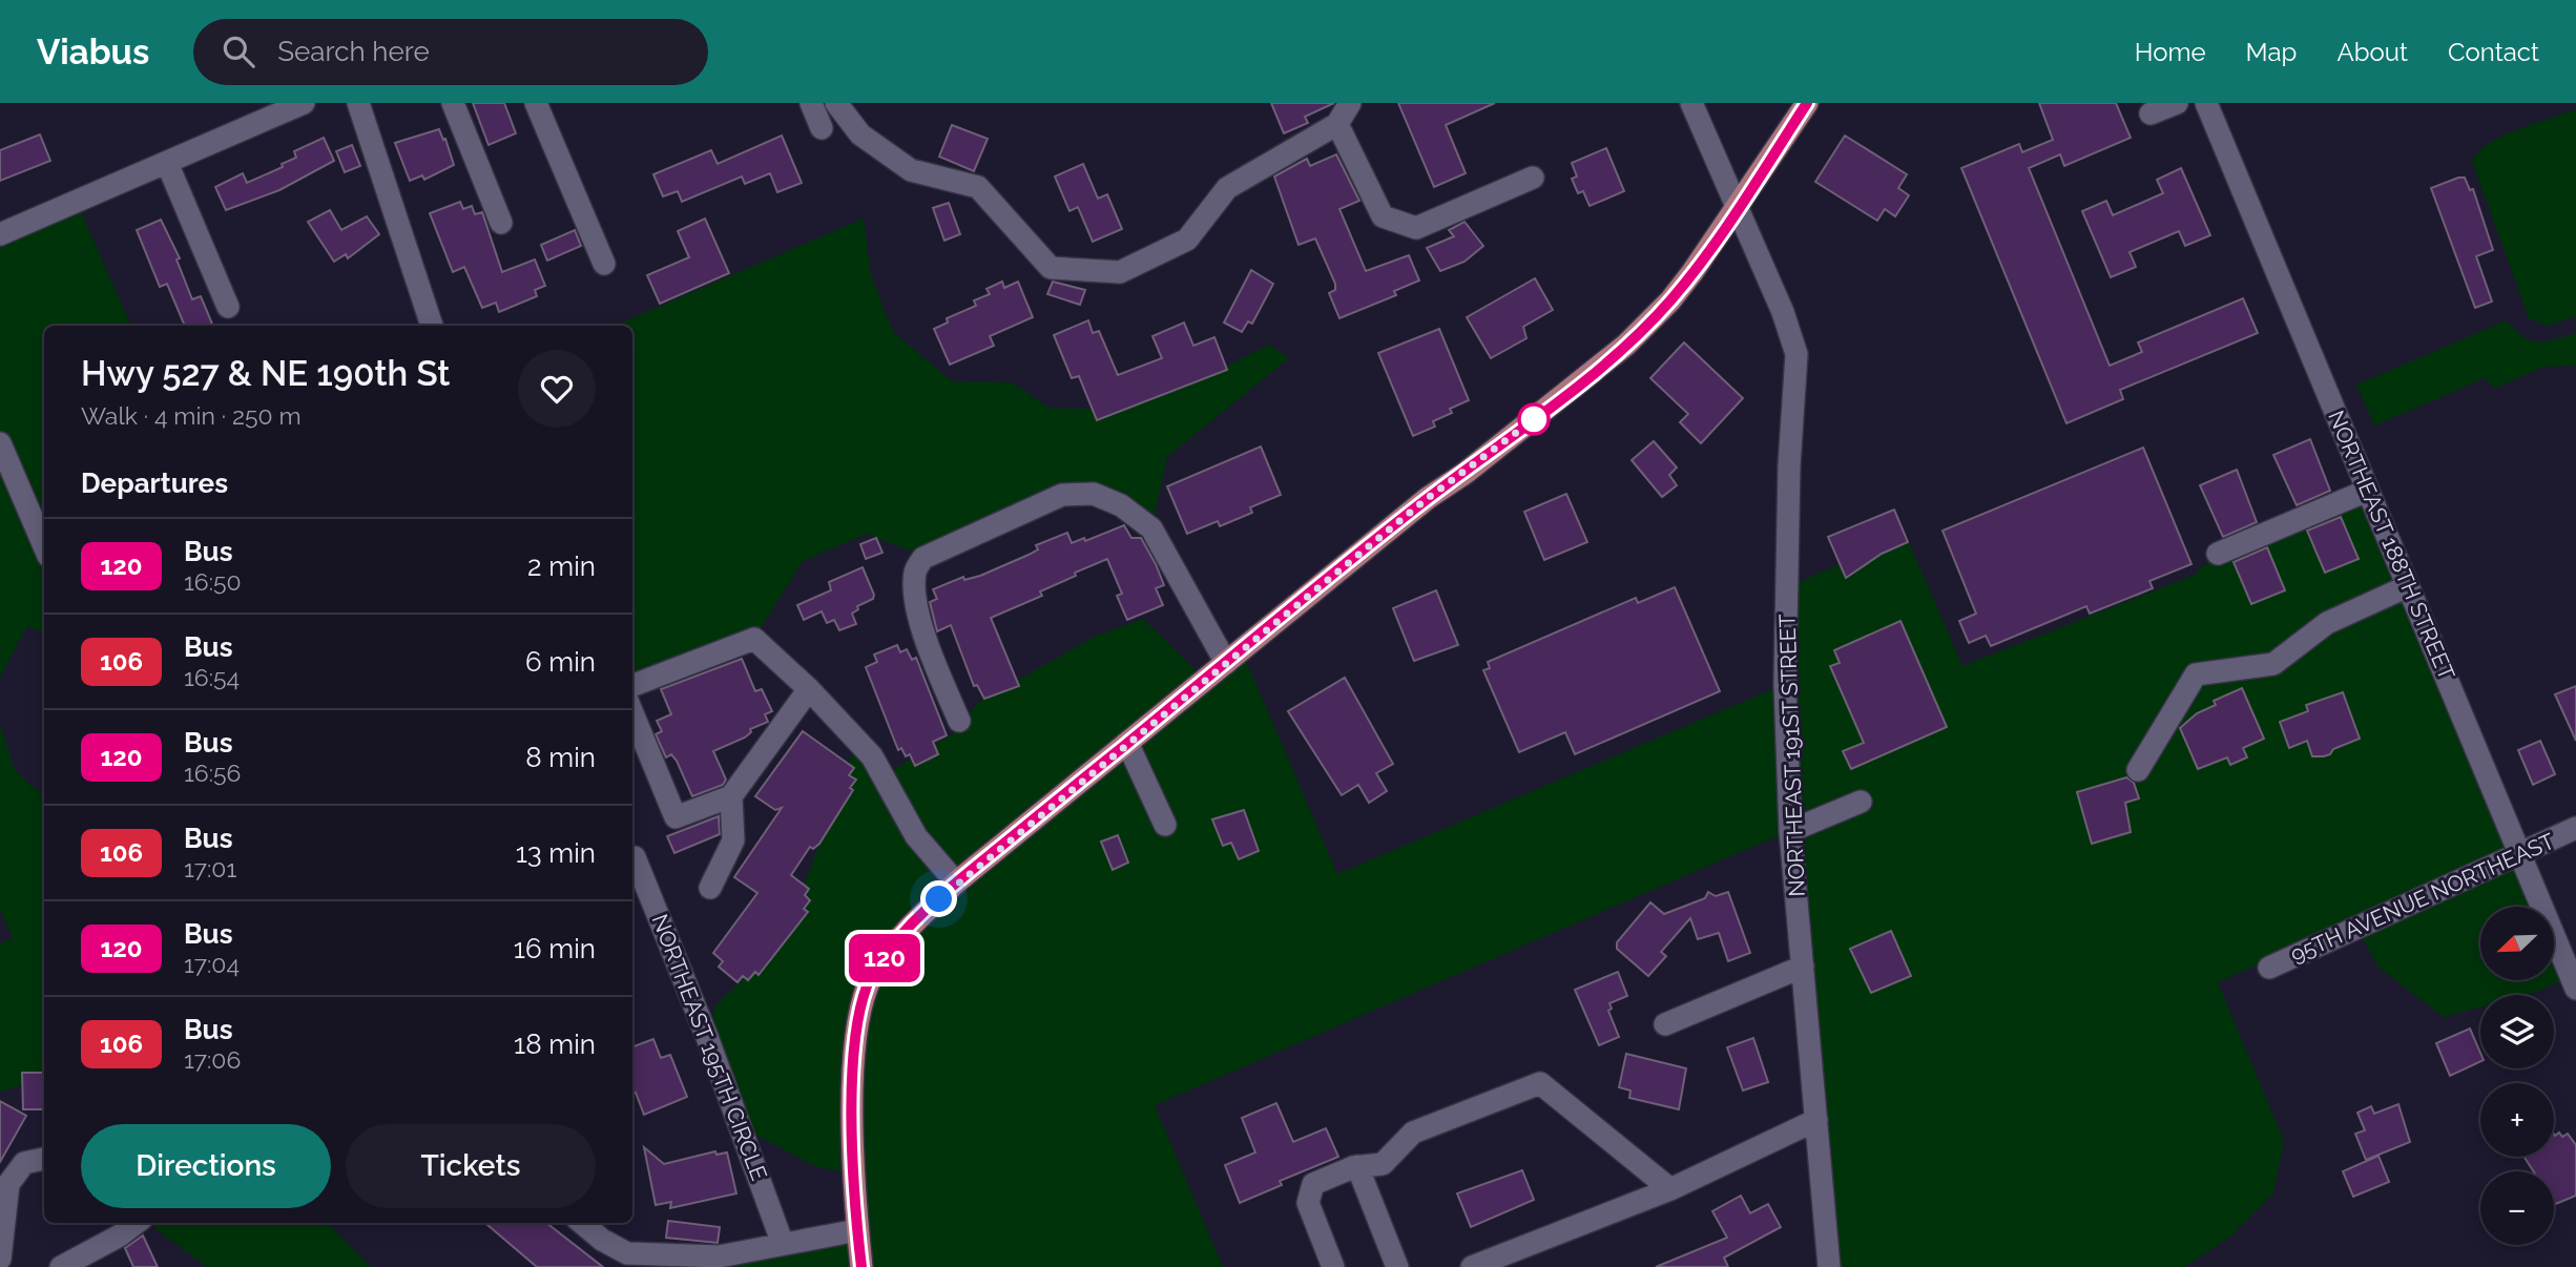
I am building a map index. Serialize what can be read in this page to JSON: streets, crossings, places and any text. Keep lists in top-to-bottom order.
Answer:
{
  "streets": {
    "street": [
      "NORTHEAST 188TH STREET",
      "NORTHEAST 191ST STREET",
      "95TH AVENUE NORTHEAST",
      "NORTHEAST 195TH CIRCLE"
    ]
  },
  "crossings": [
    ["NORTHEAST 188TH STREET", "95TH AVENUE NORTHEAST"]
  ],
  "lines": ["bus line 120"],
  "north": "bottom left",
  "page": {
    "header": "Viabus",
    "search": "Search here",
    "nav": [
      "Home",
      "Map",
      "About",
      "Contact"
    ],
    "on_map": "120",
    "heading": [
      ["Hwy 527 & NE 190th St", "Walk · 4 min · 250 m"],
      "Departures"
    ],
    "list": [
      {
        "mark": "120",
        "name": "Bus",
        "note": "16:50",
        "value": "2 min"
      },
      {
        "mark": "106",
        "name": "Bus",
        "note": "16:54",
        "value": "6 min"
      },
      {
        "mark": "120",
        "name": "Bus",
        "note": "16:56",
        "value": "8 min"
      },
      {
        "mark": "106",
        "name": "Bus",
        "note": "17:01",
        "value": "13 min"
      },
      {
        "mark": "120",
        "name": "Bus",
        "note": "17:04",
        "value": "16 min"
      },
      {
        "mark": "106",
        "name": "Bus",
        "note": "17:06",
        "value": "18 min"
      }
    ],
    "map_buttons": ["+", "−"],
    "buttons": ["Directions", "Tickets"]
  }
}
